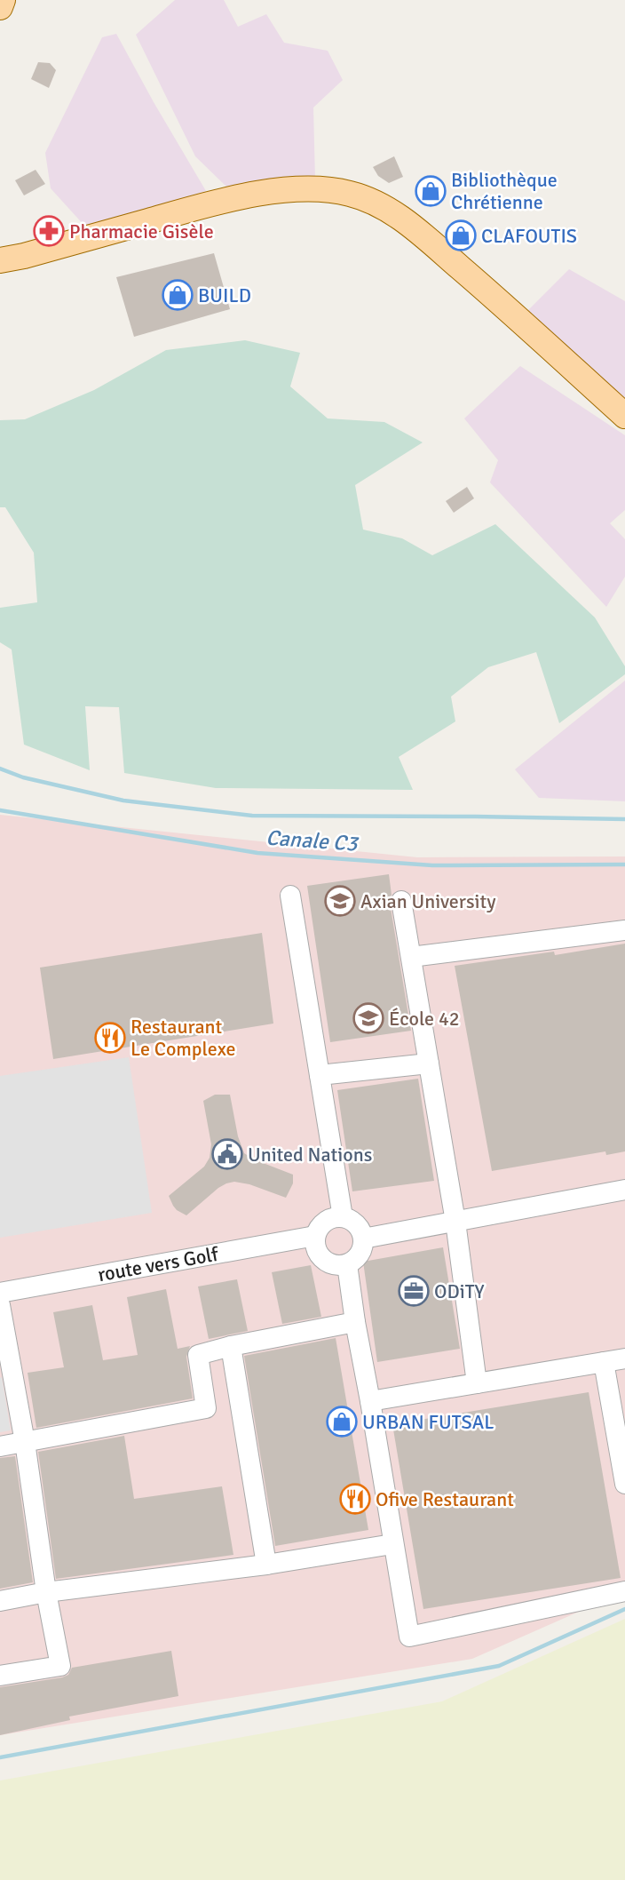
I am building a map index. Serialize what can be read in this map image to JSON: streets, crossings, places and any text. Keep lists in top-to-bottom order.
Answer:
{
  "streets": {
    "lane": ["route vers Golf"]
  },
  "water": ["Canale C3"],
  "places": {
    "shop": [
      "Bibliothèque Chrétienne",
      "CLAFOUTIS",
      "BUILD",
      "URBAN FUTSAL"
    ],
    "pharmacy": ["Pharmacie Gisèle"],
    "school or university": ["Axian University", "École 42"],
    "restaurant": ["Restaurant Le Complexe", "Ofive Restaurant"],
    "public building": ["United Nations"],
    "office": ["ODiTY"]
  }
}
